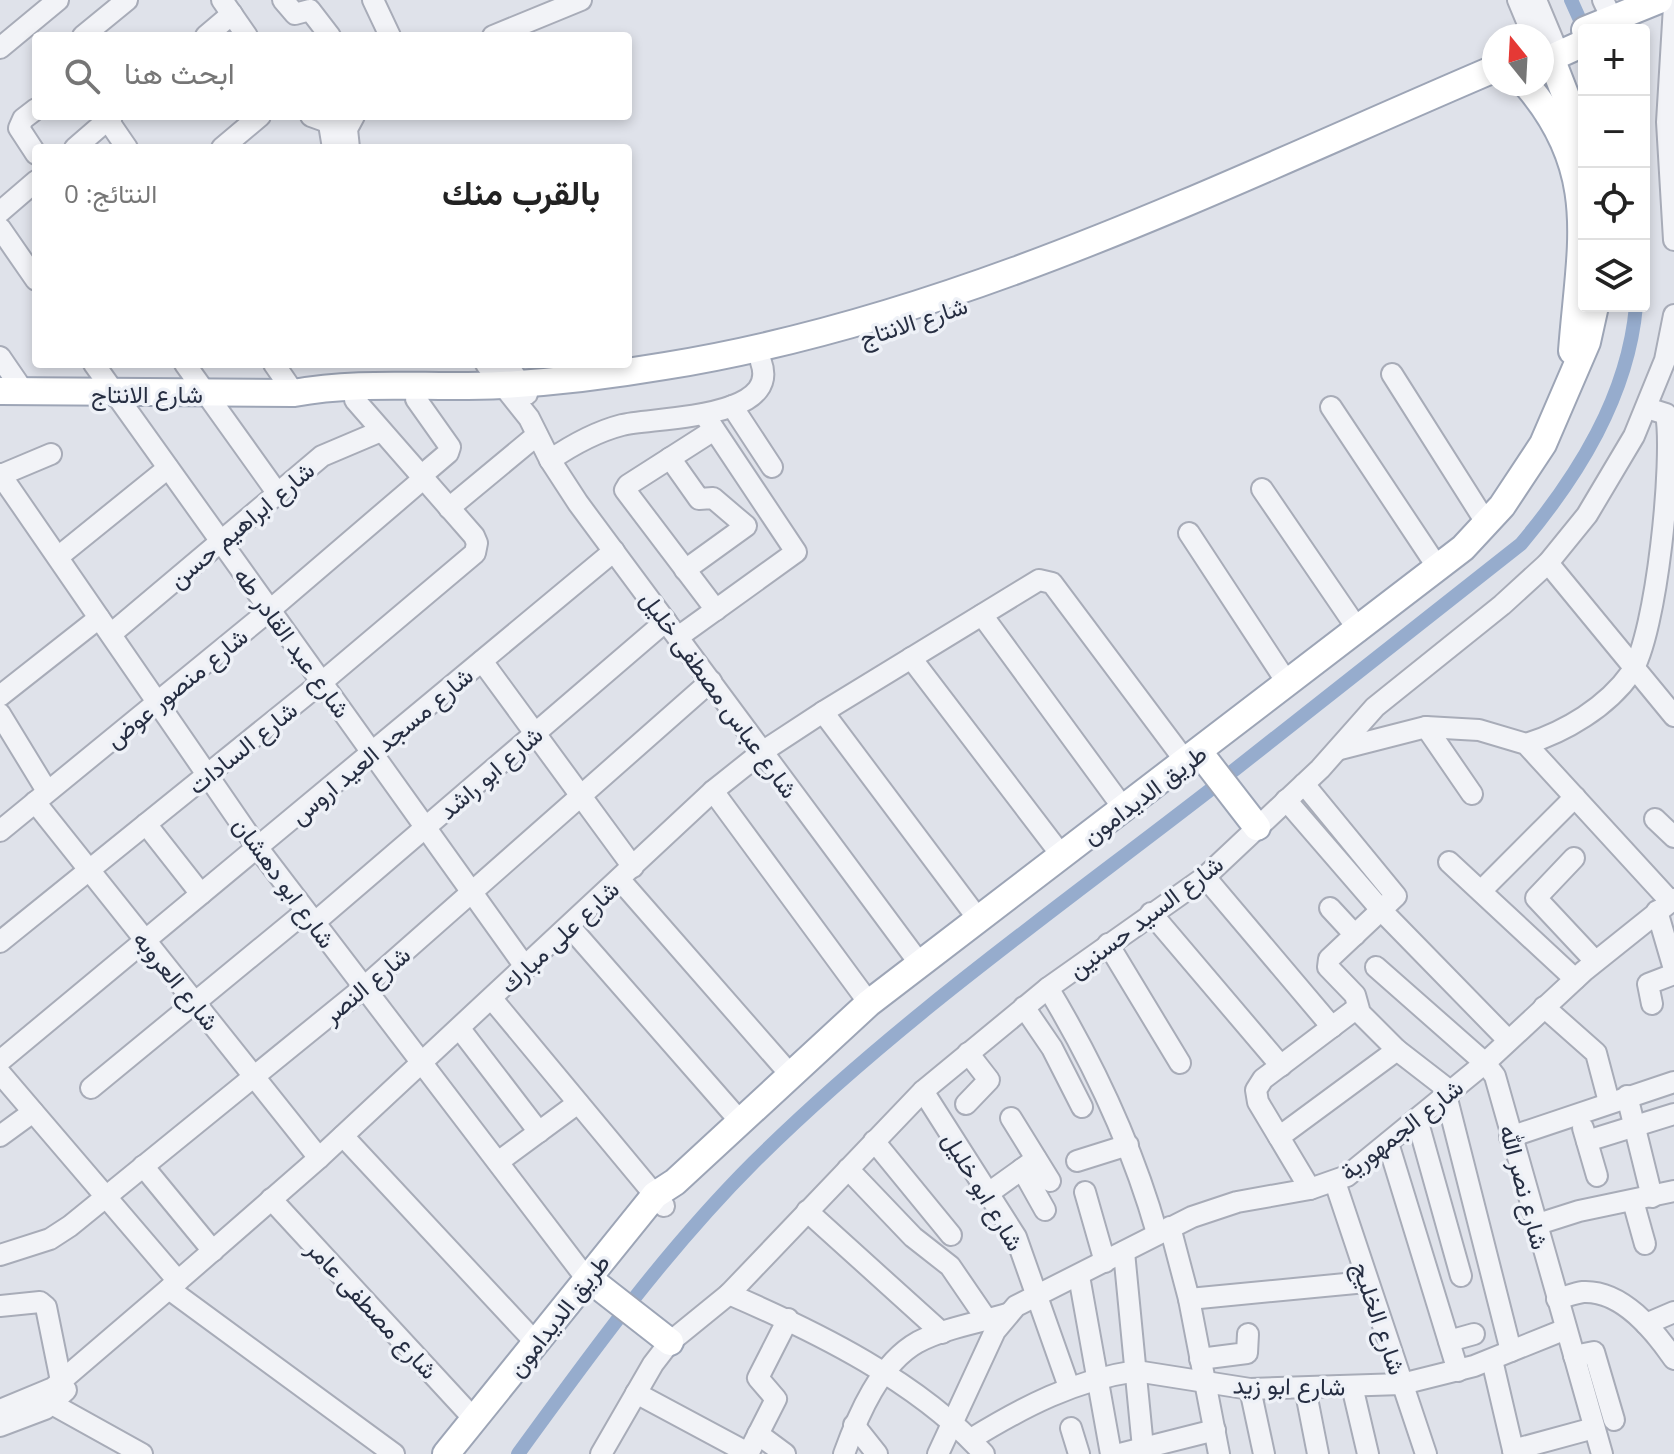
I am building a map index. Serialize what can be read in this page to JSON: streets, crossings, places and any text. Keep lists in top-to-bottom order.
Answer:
{
  "streets": {
    "main road": ["شارع الانتاج", "طريق الديدامون"],
    "street": [
      "شارع ابراهيم حسن",
      "شارع عبد القادر طه",
      "شارع منصور عوض",
      "شارع عباس مصطفى خليل",
      "شارع مسجد العيد اروس",
      "شارع السادات",
      "شارع ابو راشد",
      "شارع ابو دهشان",
      "شارع السيد حسنين",
      "شارع على مبارك",
      "شارع العروبه",
      "شارع النصر",
      "شارع الجمهورية",
      "شارع نصر الله",
      "شارع ابو خليل",
      "شارع مصطفى عامر",
      "شارع الخليج",
      "شارع ابو زيد"
    ]
  },
  "crossings": [
    ["شارع الانتاج", "شارع عبد القادر طه"],
    ["شارع الانتاج", "شارع منصور عوض"],
    ["شارع الانتاج", "شارع عباس مصطفى خليل"],
    ["شارع الانتاج", "شارع السادات"],
    ["شارع ابراهيم حسن", "شارع عبد القادر طه"],
    ["شارع ابراهيم حسن", "شارع السادات"],
    ["شارع ابراهيم حسن", "شارع ابو دهشان"],
    ["شارع عبد القادر طه", "شارع منصور عوض"],
    ["شارع عبد القادر طه", "شارع مسجد العيد اروس"],
    ["شارع عبد القادر طه", "شارع السادات"],
    ["شارع عبد القادر طه", "شارع ابو راشد"],
    ["شارع عبد القادر طه", "شارع على مبارك"],
    ["شارع عبد القادر طه", "شارع النصر"],
    ["شارع منصور عوض", "شارع السادات"],
    ["شارع منصور عوض", "شارع ابو دهشان"],
    ["شارع منصور عوض", "شارع العروبه"],
    ["شارع عباس مصطفى خليل", "شارع مسجد العيد اروس"],
    ["شارع عباس مصطفى خليل", "شارع ابو راشد"],
    ["شارع عباس مصطفى خليل", "طريق الديدامون"],
    ["شارع عباس مصطفى خليل", "شارع على مبارك"],
    ["شارع عباس مصطفى خليل", "شارع النصر"],
    ["شارع مسجد العيد اروس", "شارع ابو دهشان"],
    ["شارع مسجد العيد اروس", "شارع العروبه"],
    ["شارع السادات", "شارع ابو دهشان"],
    ["شارع السادات", "شارع العروبه"],
    ["شارع ابو راشد", "شارع ابو دهشان"],
    ["شارع ابو راشد", "شارع العروبه"],
    ["طريق الديدامون", "شارع ابو دهشان"],
    ["طريق الديدامون", "شارع على مبارك"],
    ["طريق الديدامون", "شارع مصطفى عامر"],
    ["شارع ابو دهشان", "شارع على مبارك"],
    ["شارع ابو دهشان", "شارع النصر"],
    ["شارع السيد حسنين", "شارع ابو خليل"],
    ["شارع على مبارك", "شارع العروبه"],
    ["شارع على مبارك", "شارع مصطفى عامر"],
    ["شارع العروبه", "شارع النصر"],
    ["شارع الجمهورية", "شارع نصر الله"],
    ["شارع الجمهورية", "شارع ابو خليل"],
    ["شارع الجمهورية", "شارع الخليج"],
    ["شارع نصر الله", "شارع ابو زيد"],
    ["شارع ابو خليل", "شارع ابو زيد"],
    ["شارع الخليج", "شارع ابو زيد"]
  ],
  "north": "top",
  "page": {
    "map_buttons": ["+", "−"],
    "search": "ابحث هنا",
    "heading": ["بالقرب منك", "النتائج: 0"]
  }
}
